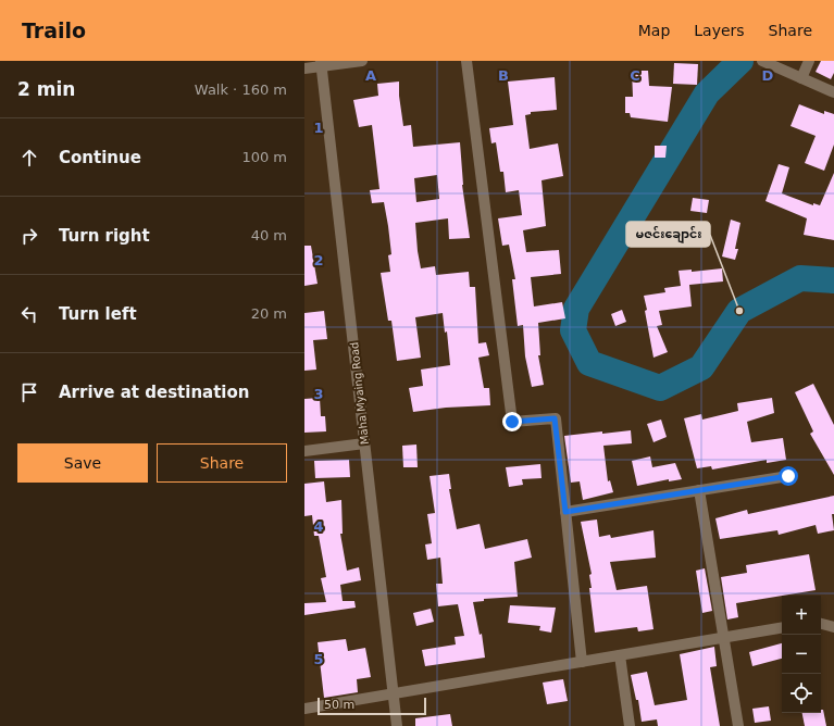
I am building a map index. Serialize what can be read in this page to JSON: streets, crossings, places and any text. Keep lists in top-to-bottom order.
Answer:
{
  "streets": {
    "street": ["Maha Myaing Road"]
  },
  "places": ["မဇင်းချောင်း"],
  "scale_bar": "50 m",
  "page": {
    "header": "Trailo",
    "nav": ["Map", "Layers", "Share"],
    "heading": ["2 min", "Walk · 160 m"],
    "list": [
      ["Continue", "100 m"],
      ["Turn right", "40 m"],
      ["Turn left", "20 m"],
      "Arrive at destination"
    ],
    "buttons": ["Save", "Share"],
    "map_buttons": ["+", "−"],
    "scale": "50 m"
  },
  "grid": {
    "columns": [
      "A",
      "B",
      "C",
      "D"
    ],
    "rows": [
      "1",
      "2",
      "3",
      "4",
      "5"
    ]
  }
}
